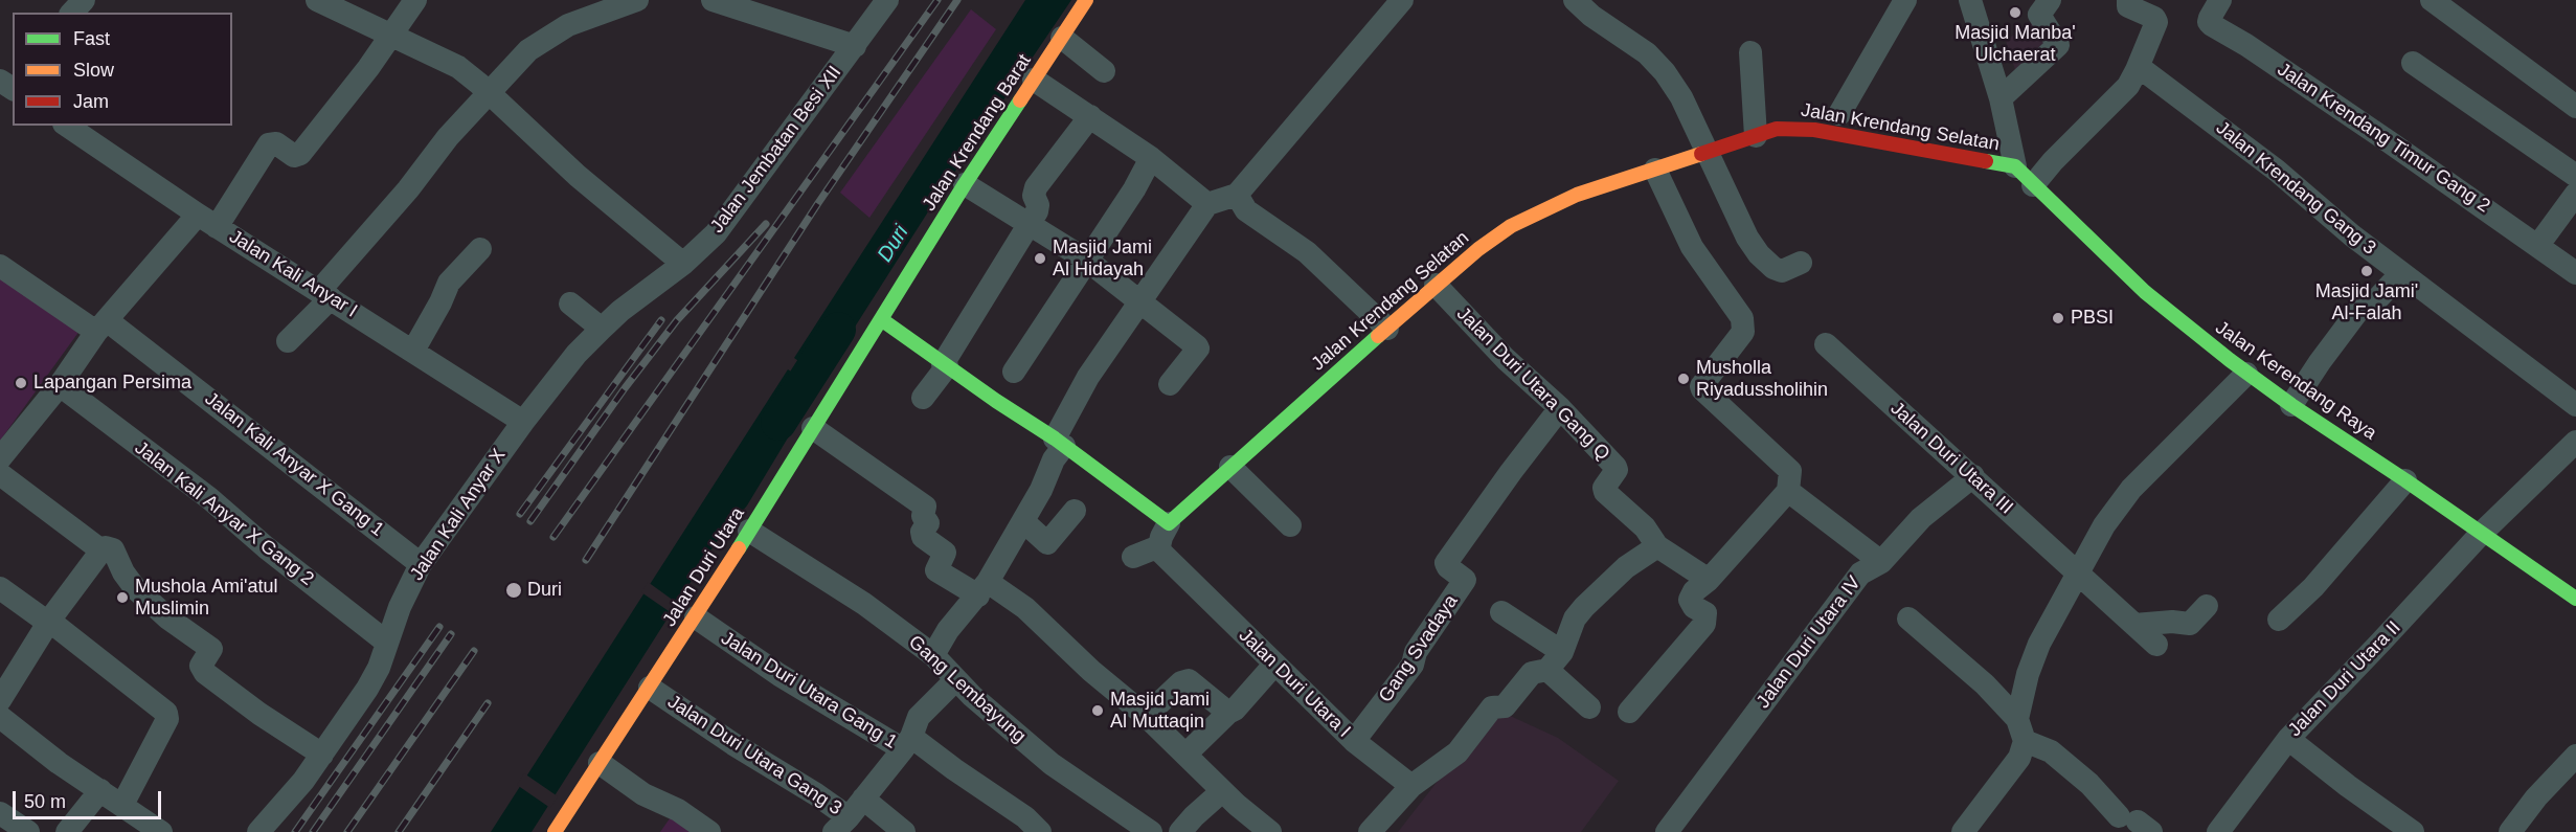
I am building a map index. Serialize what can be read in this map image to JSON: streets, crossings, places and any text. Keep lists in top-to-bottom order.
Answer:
{
  "streets": {
    "street": [
      "Jalan Krendang Selatan",
      "Jalan Krendang Barat",
      "Jalan Krendang Timur Gang 2",
      "Jalan Jembatan Besi XII",
      "Jalan Krendang Gang 3",
      "Jalan Kali Anyar I",
      "Jalan Kerendang Raya",
      "Jalan Duri Utara Gang Q",
      "Jalan Duri Utara III",
      "Jalan Kali Anyar X Gang 1",
      "Jalan Kali Anyar X Gang 2",
      "Jalan Kali Anyar X",
      "Jalan Duri Utara",
      "Jalan Duri Utara IV",
      "Gang Svadaya",
      "Jalan Duri Utara II",
      "Jalan Duri Utara I",
      "Gang Lembayung",
      "Jalan Duri Utara Gang 1",
      "Jalan Duri Utara Gang 3"
    ]
  },
  "crossings": [
    ["Jalan Krendang Selatan", "Jalan Kerendang Raya"],
    ["Jalan Krendang Selatan", "Jalan Duri Utara Gang Q"],
    ["Jalan Krendang Barat", "Jalan Duri Utara"],
    ["Jalan Jembatan Besi XII", "Jalan Kali Anyar I"],
    ["Jalan Jembatan Besi XII", "Jalan Kali Anyar X"],
    ["Jalan Kali Anyar I", "Jalan Kali Anyar X"],
    ["Jalan Kerendang Raya", "Jalan Duri Utara II"],
    ["Jalan Duri Utara Gang Q", "Gang Svadaya"],
    ["Jalan Duri Utara III", "Jalan Duri Utara IV"],
    ["Jalan Kali Anyar X Gang 1", "Jalan Kali Anyar X"],
    ["Jalan Kali Anyar X Gang 2", "Jalan Kali Anyar X"],
    ["Jalan Duri Utara", "Gang Lembayung"],
    ["Jalan Duri Utara", "Jalan Duri Utara Gang 1"],
    ["Jalan Duri Utara", "Jalan Duri Utara Gang 3"],
    ["Gang Svadaya", "Jalan Duri Utara I"],
    ["Gang Lembayung", "Jalan Duri Utara Gang 3"],
    ["Jalan Duri Utara Gang 1", "Jalan Duri Utara Gang 3"]
  ],
  "water": ["Duri"],
  "places": [
    "Masjid Manba' Ulchaerat",
    "Masjid Jami Al Hidayah",
    "Masjid Jami' Al-Falah",
    "PBSI",
    "Musholla Riyadussholihin",
    "Lapangan Persima",
    "Duri",
    "Mushola Ami'atul Muslimin",
    "Masjid Jami Al Muttaqin"
  ],
  "legend": ["Fast", "Slow", "Jam"],
  "scale_bar": "50 m"
}
